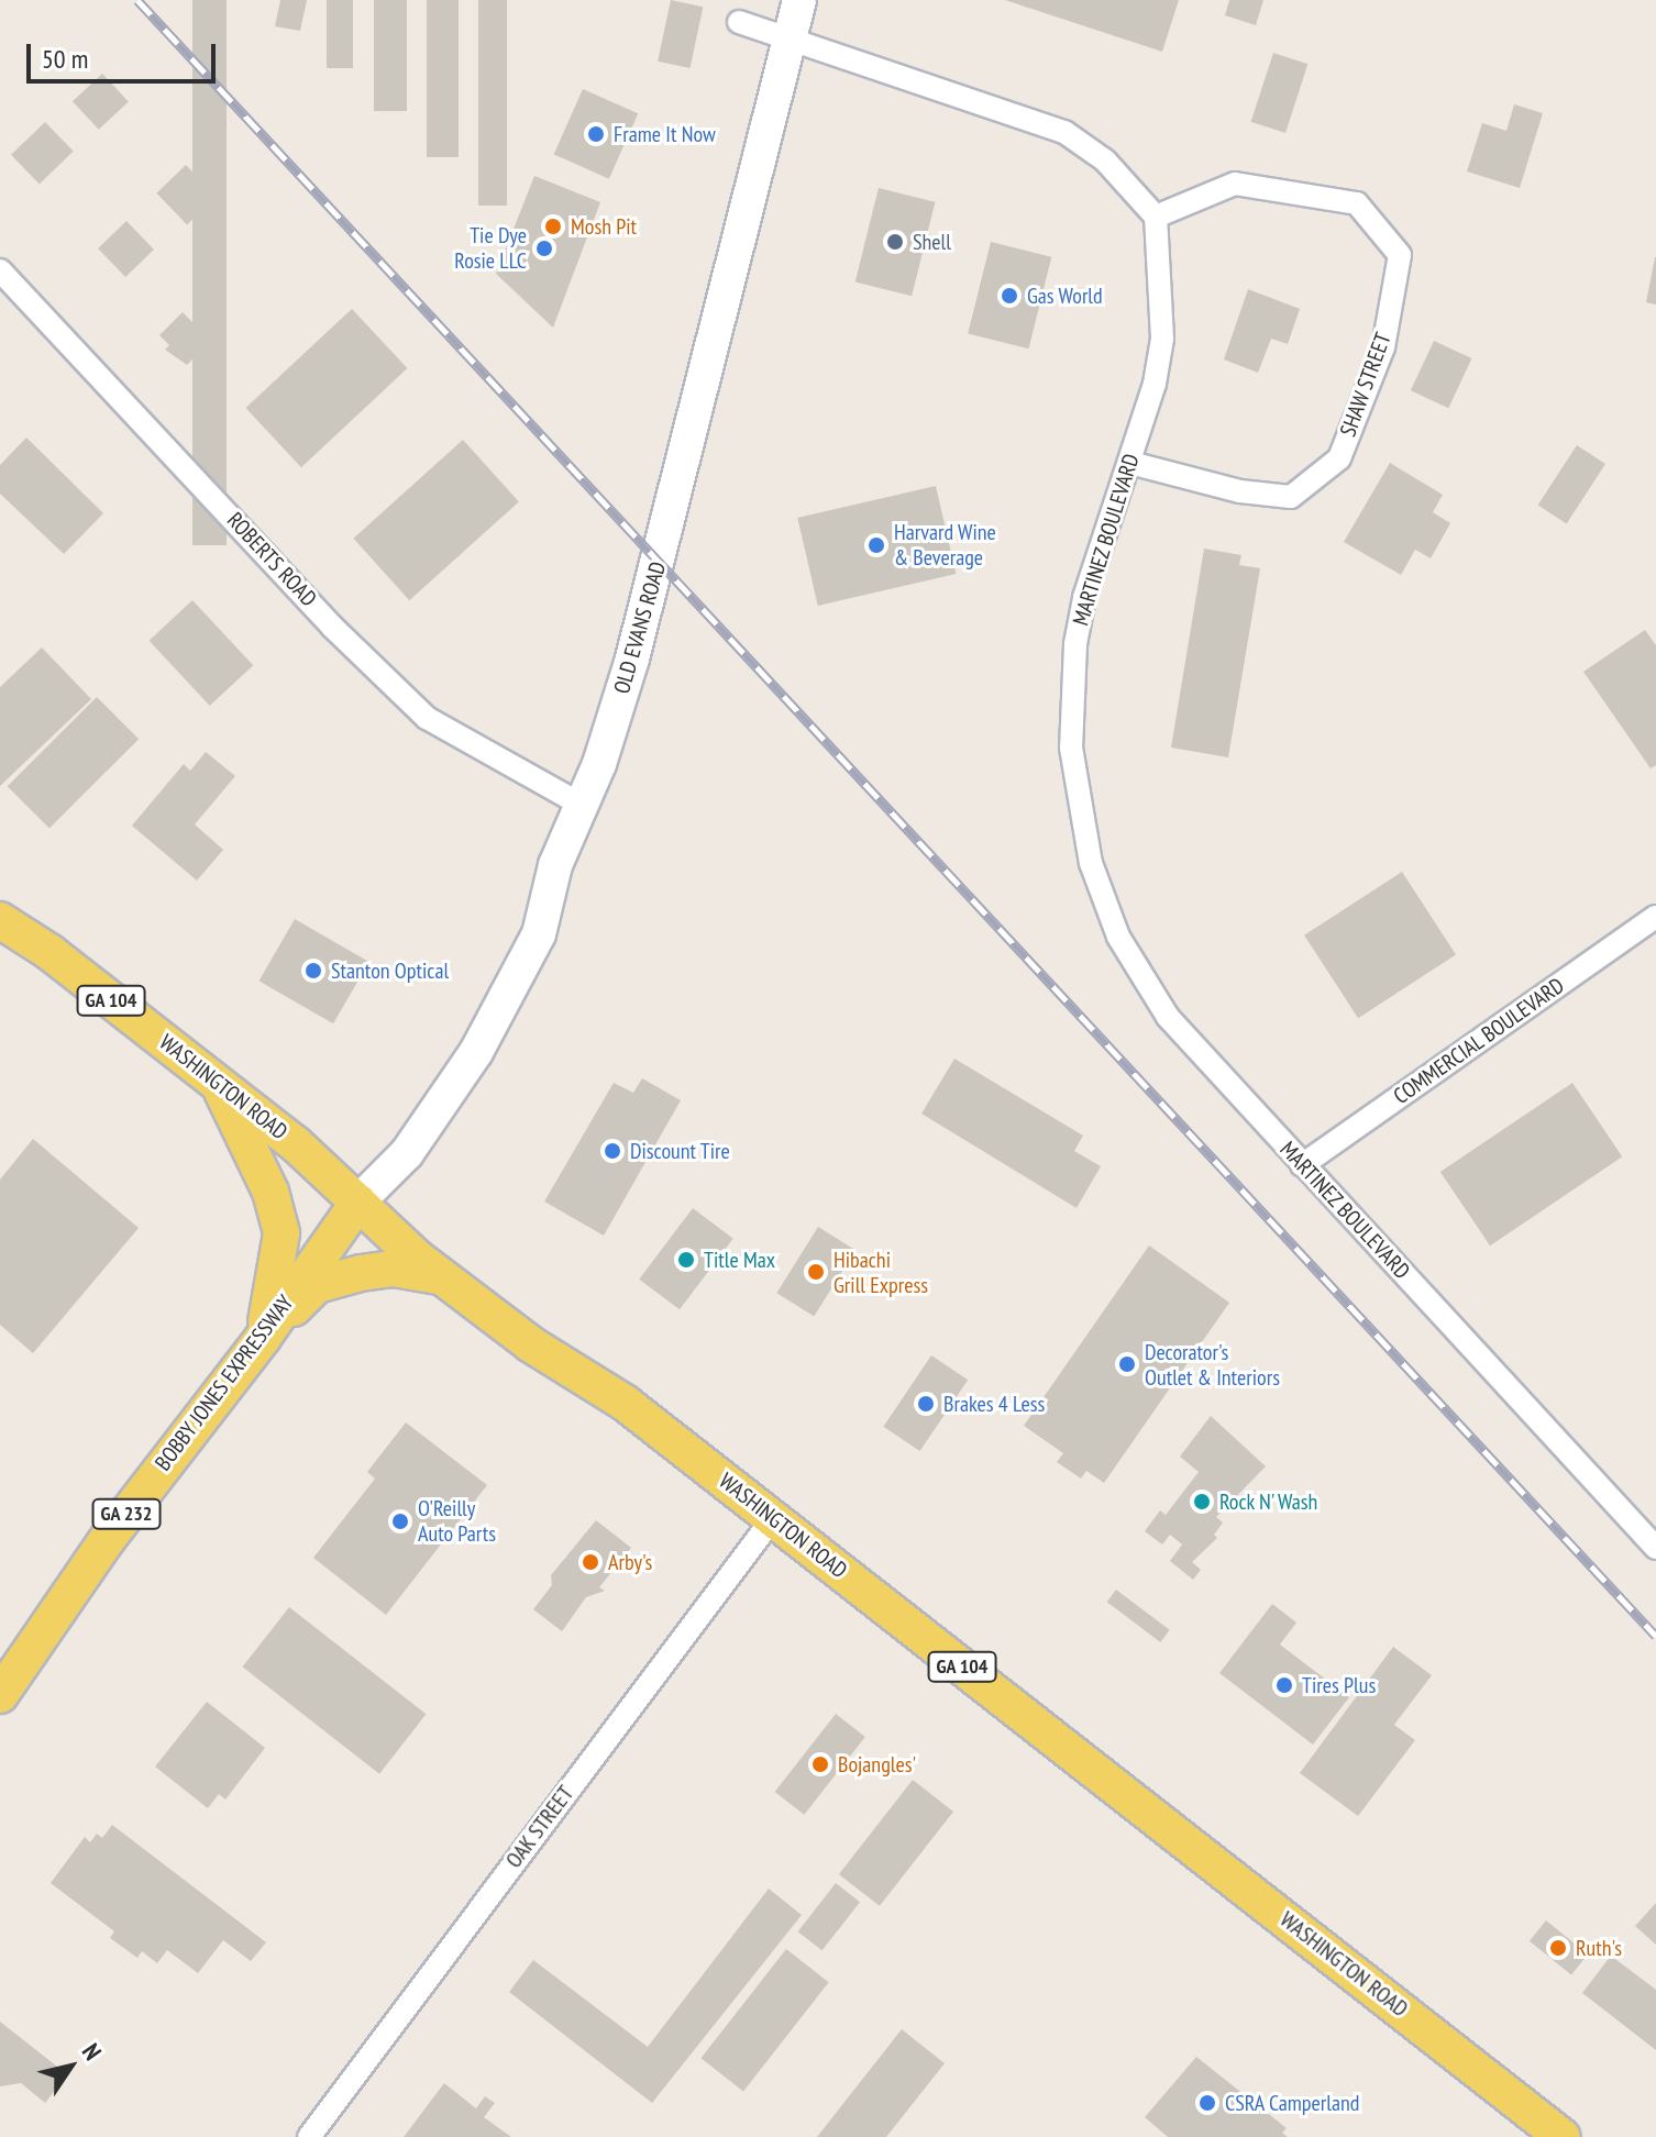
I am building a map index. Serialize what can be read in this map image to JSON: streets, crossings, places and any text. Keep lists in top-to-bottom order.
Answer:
{
  "streets": {
    "main road": [
      "GA 104",
      "WASHINGTON ROAD",
      "BOBBY JONES EXPRESSWAY",
      "GA 232"
    ],
    "street": [
      "SHAW STREET",
      "MARTINEZ BOULEVARD",
      "ROBERTS ROAD",
      "OLD EVANS ROAD",
      "COMMERCIAL BOULEVARD",
      "OAK STREET"
    ]
  },
  "crossings": [
    ["SHAW STREET", "MARTINEZ BOULEVARD"],
    ["MARTINEZ BOULEVARD", "COMMERCIAL BOULEVARD"],
    ["ROBERTS ROAD", "OLD EVANS ROAD"],
    ["OLD EVANS ROAD", "WASHINGTON ROAD"],
    ["OLD EVANS ROAD", "BOBBY JONES EXPRESSWAY"],
    ["WASHINGTON ROAD", "BOBBY JONES EXPRESSWAY"],
    ["WASHINGTON ROAD", "OAK STREET"]
  ],
  "places": [
    "Frame It Now",
    "Mosh Pit",
    "Shell",
    "Tie Dye Rosie LLC",
    "Gas World",
    "Harvard Wine & Beverage",
    "Stanton Optical",
    "Discount Tire",
    "Title Max",
    "Hibachi Grill Express",
    "Decorator's Outlet & Interiors",
    "Brakes 4 Less",
    "Rock N' Wash",
    "O'Reilly Auto Parts",
    "Arby's",
    "Tires Plus",
    "Bojangles'",
    "Ruth's",
    "CSRA Camperland"
  ],
  "scale_bar": "50 m",
  "north": "top right"
}
